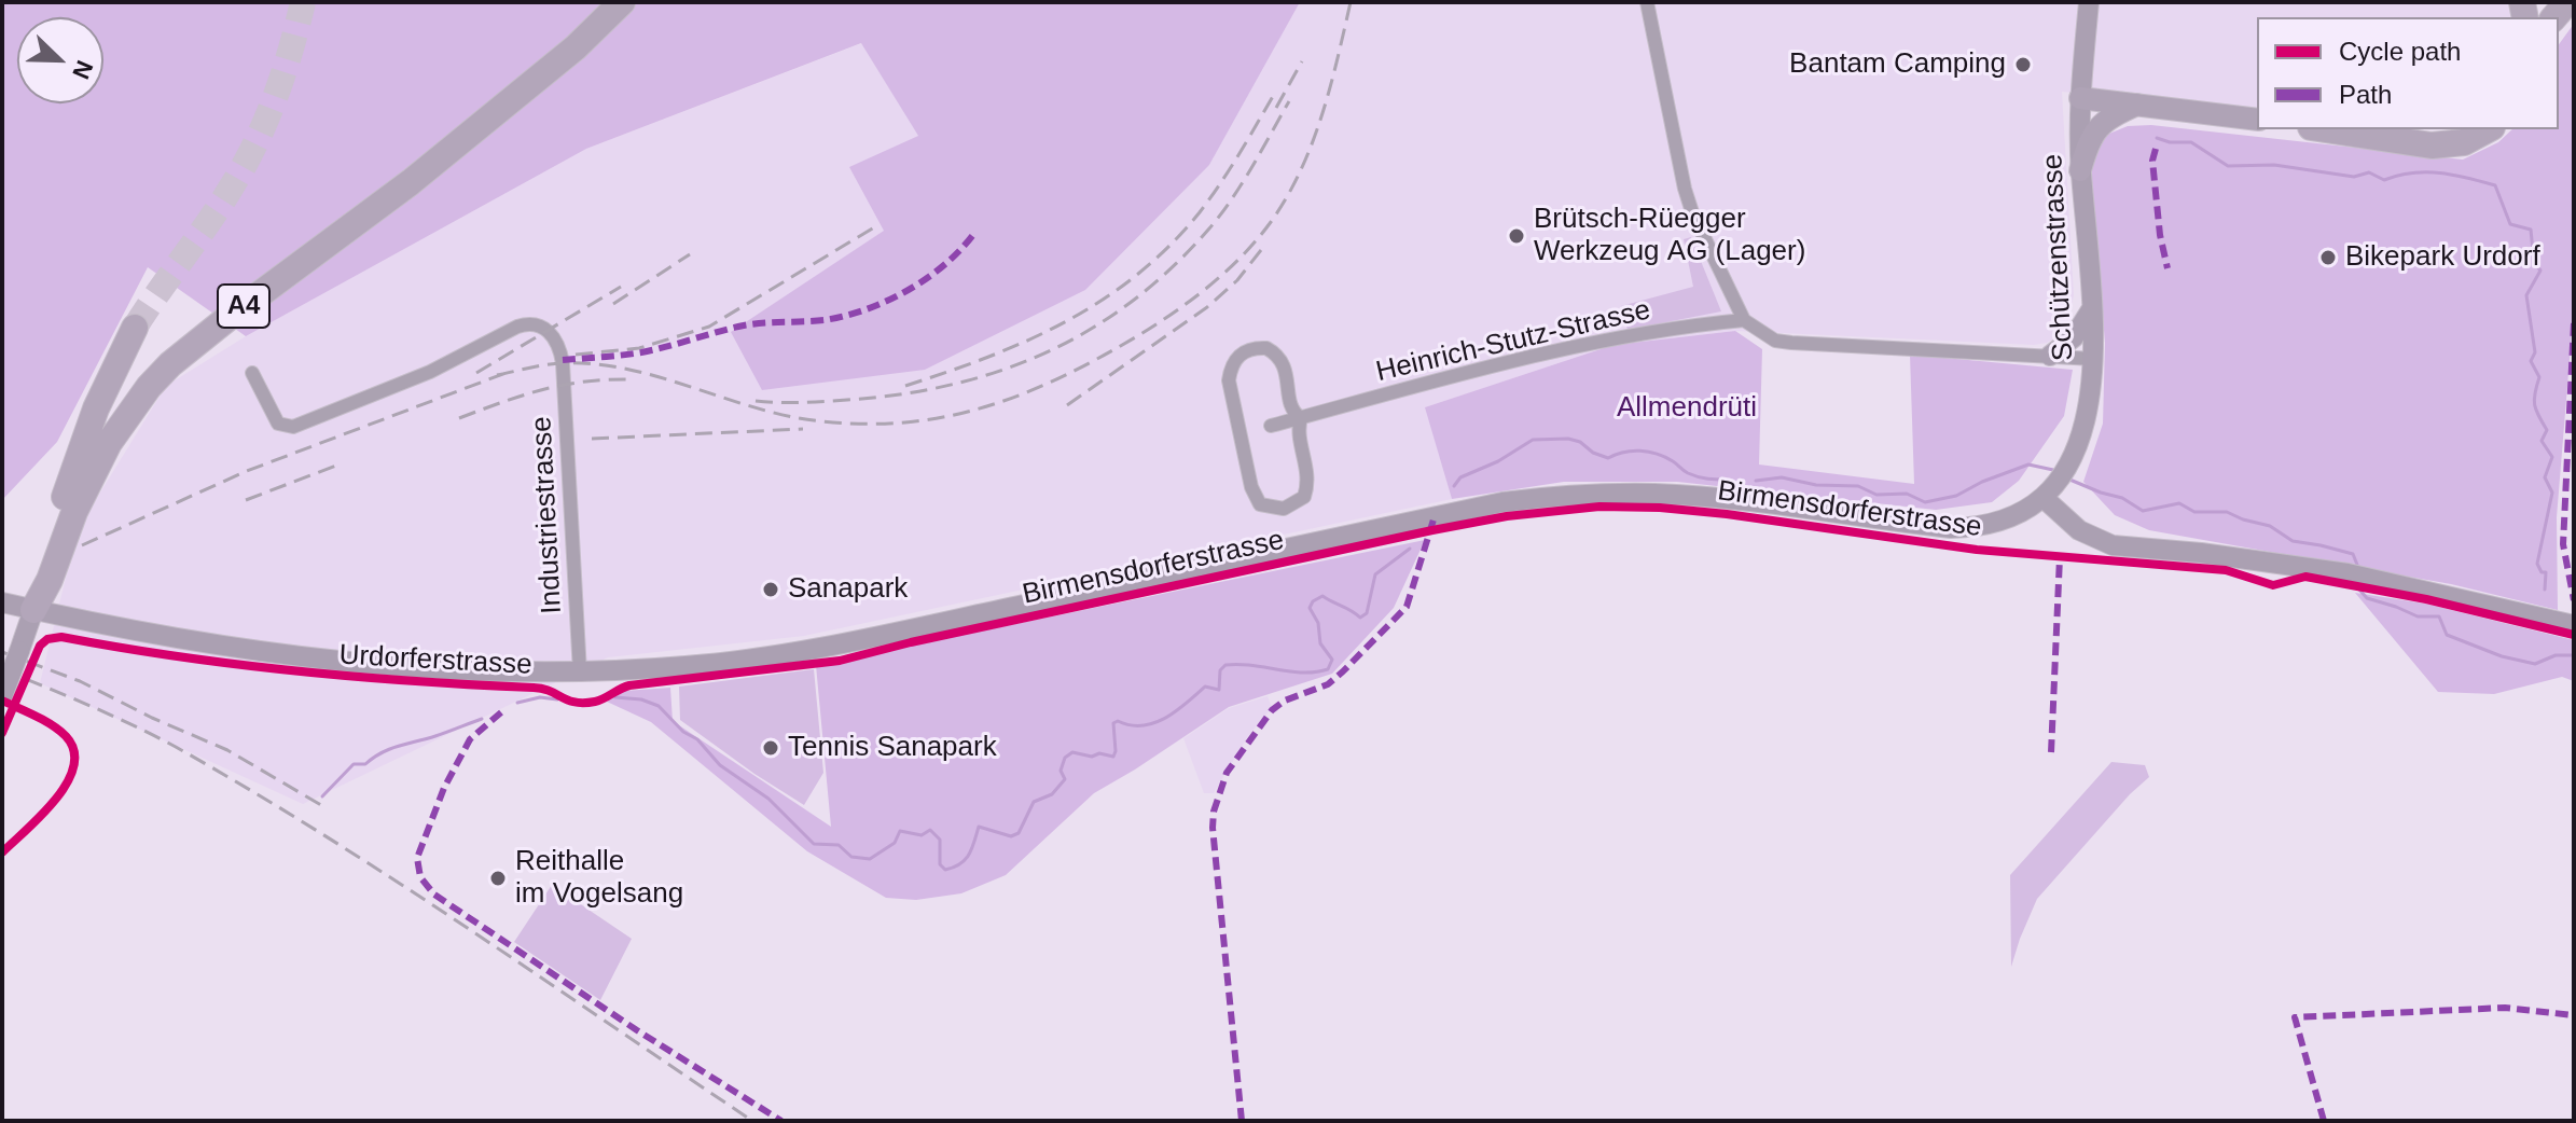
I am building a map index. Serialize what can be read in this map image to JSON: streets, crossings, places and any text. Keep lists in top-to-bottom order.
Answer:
{
  "streets": {
    "highway": ["A4"],
    "main road": ["Schützenstrasse", "Birmensdorferstrasse", "Urdorferstrasse"],
    "street": ["Heinrich-Stutz-Strasse", "Industriestrasse"]
  },
  "crossings": [
    ["Schützenstrasse", "Birmensdorferstrasse"],
    ["A4", "Urdorferstrasse"],
    ["Birmensdorferstrasse", "Urdorferstrasse"],
    ["Industriestrasse", "Urdorferstrasse"]
  ],
  "parks": ["Allmendrüti"],
  "places": [
    "Bantam Camping",
    "Brütsch-Rüegger Werkzeug AG (Lager)",
    "Bikepark Urdorf",
    "Sanapark",
    "Tennis Sanapark",
    "Reithalle im Vogelsang"
  ],
  "legend": ["Cycle path", "Path"],
  "north": "bottom right"
}
